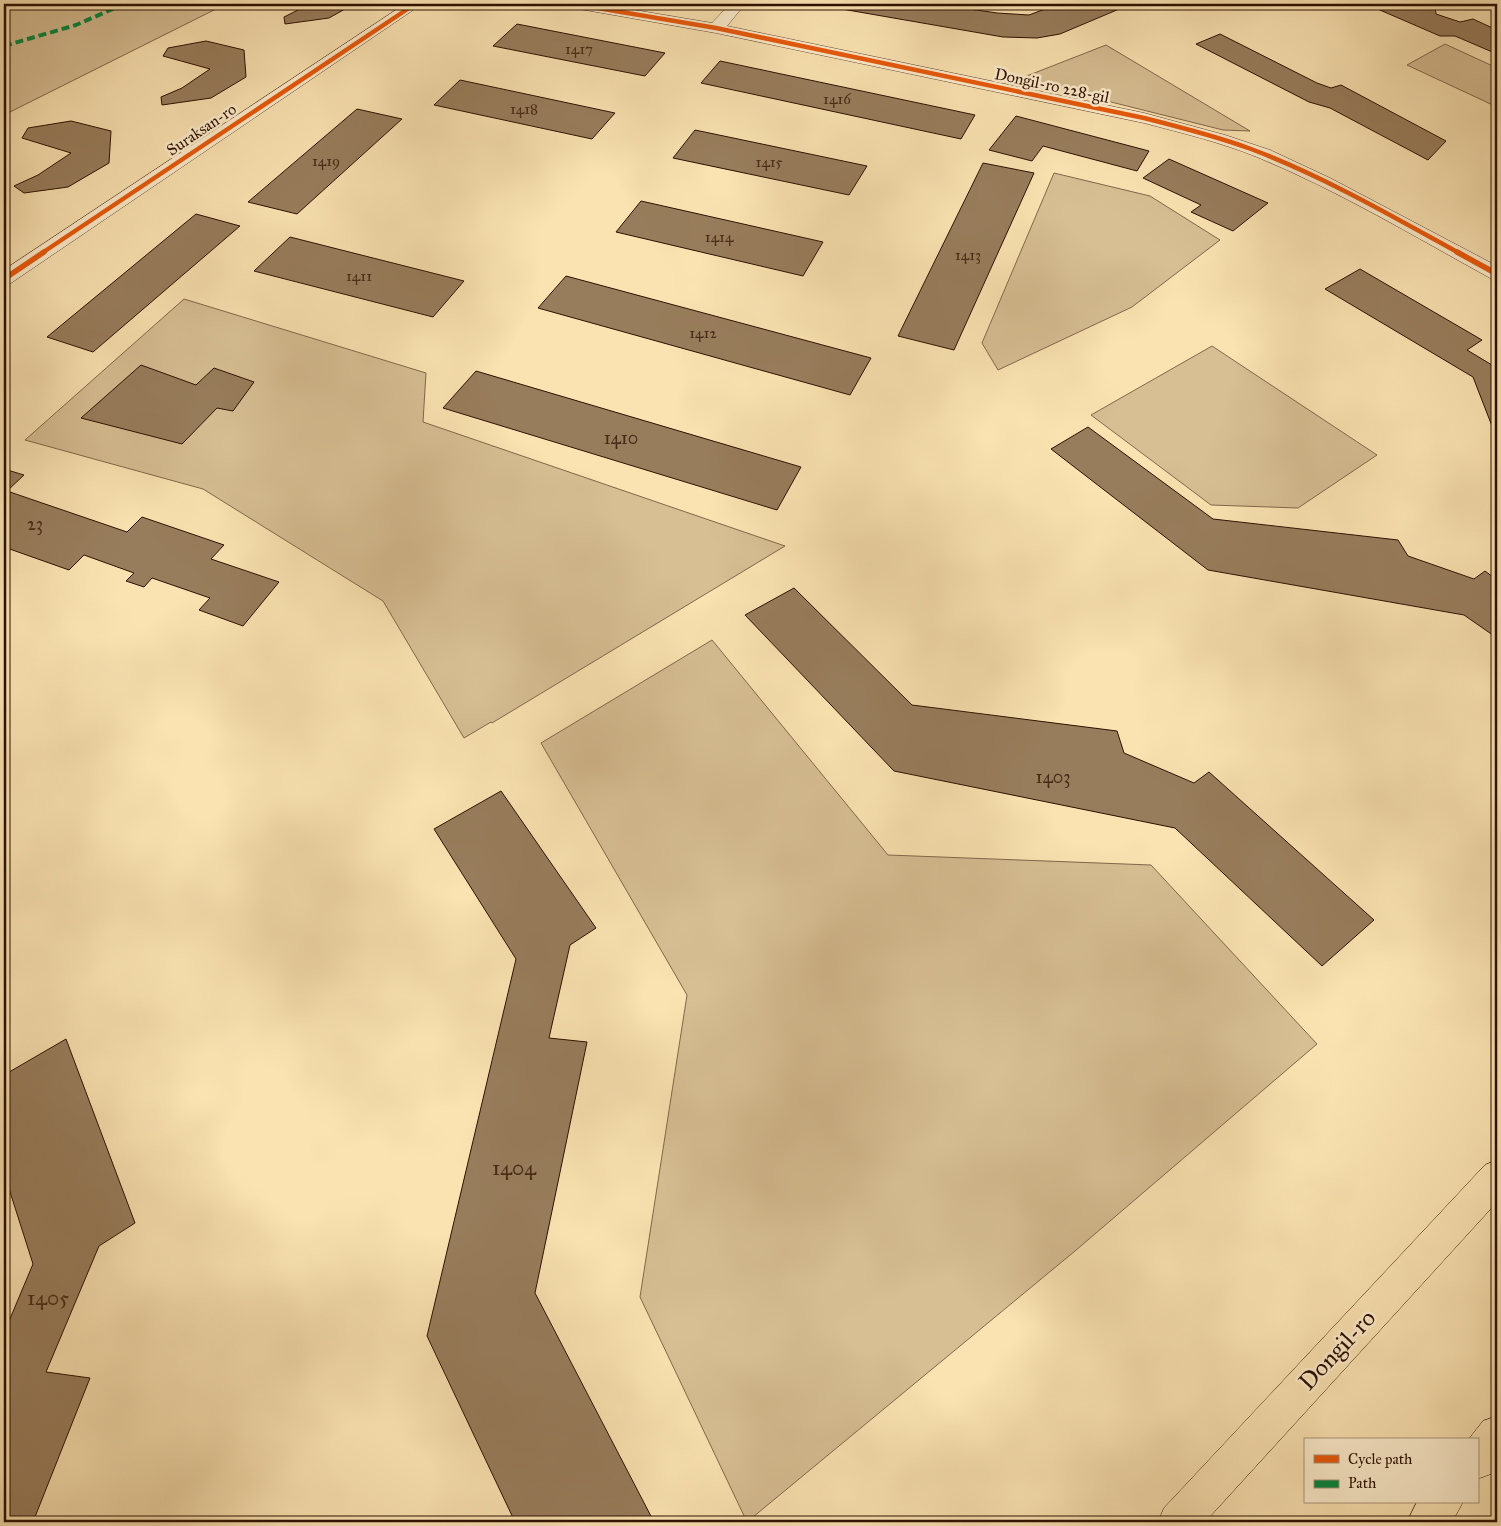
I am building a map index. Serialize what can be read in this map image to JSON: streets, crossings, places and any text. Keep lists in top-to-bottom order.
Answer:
{
  "streets": {
    "main road": ["Dongil-ro"],
    "street": ["Dongil-ro 228-gil", "Suraksan-ro"]
  },
  "house_numbers": [
    "1417",
    "1416",
    "1418",
    "1419",
    "1415",
    "1414",
    "1413",
    "1411",
    "1412",
    "1410",
    "23",
    "1403",
    "1404",
    "1405"
  ],
  "legend": ["Cycle path", "Path"]
}
